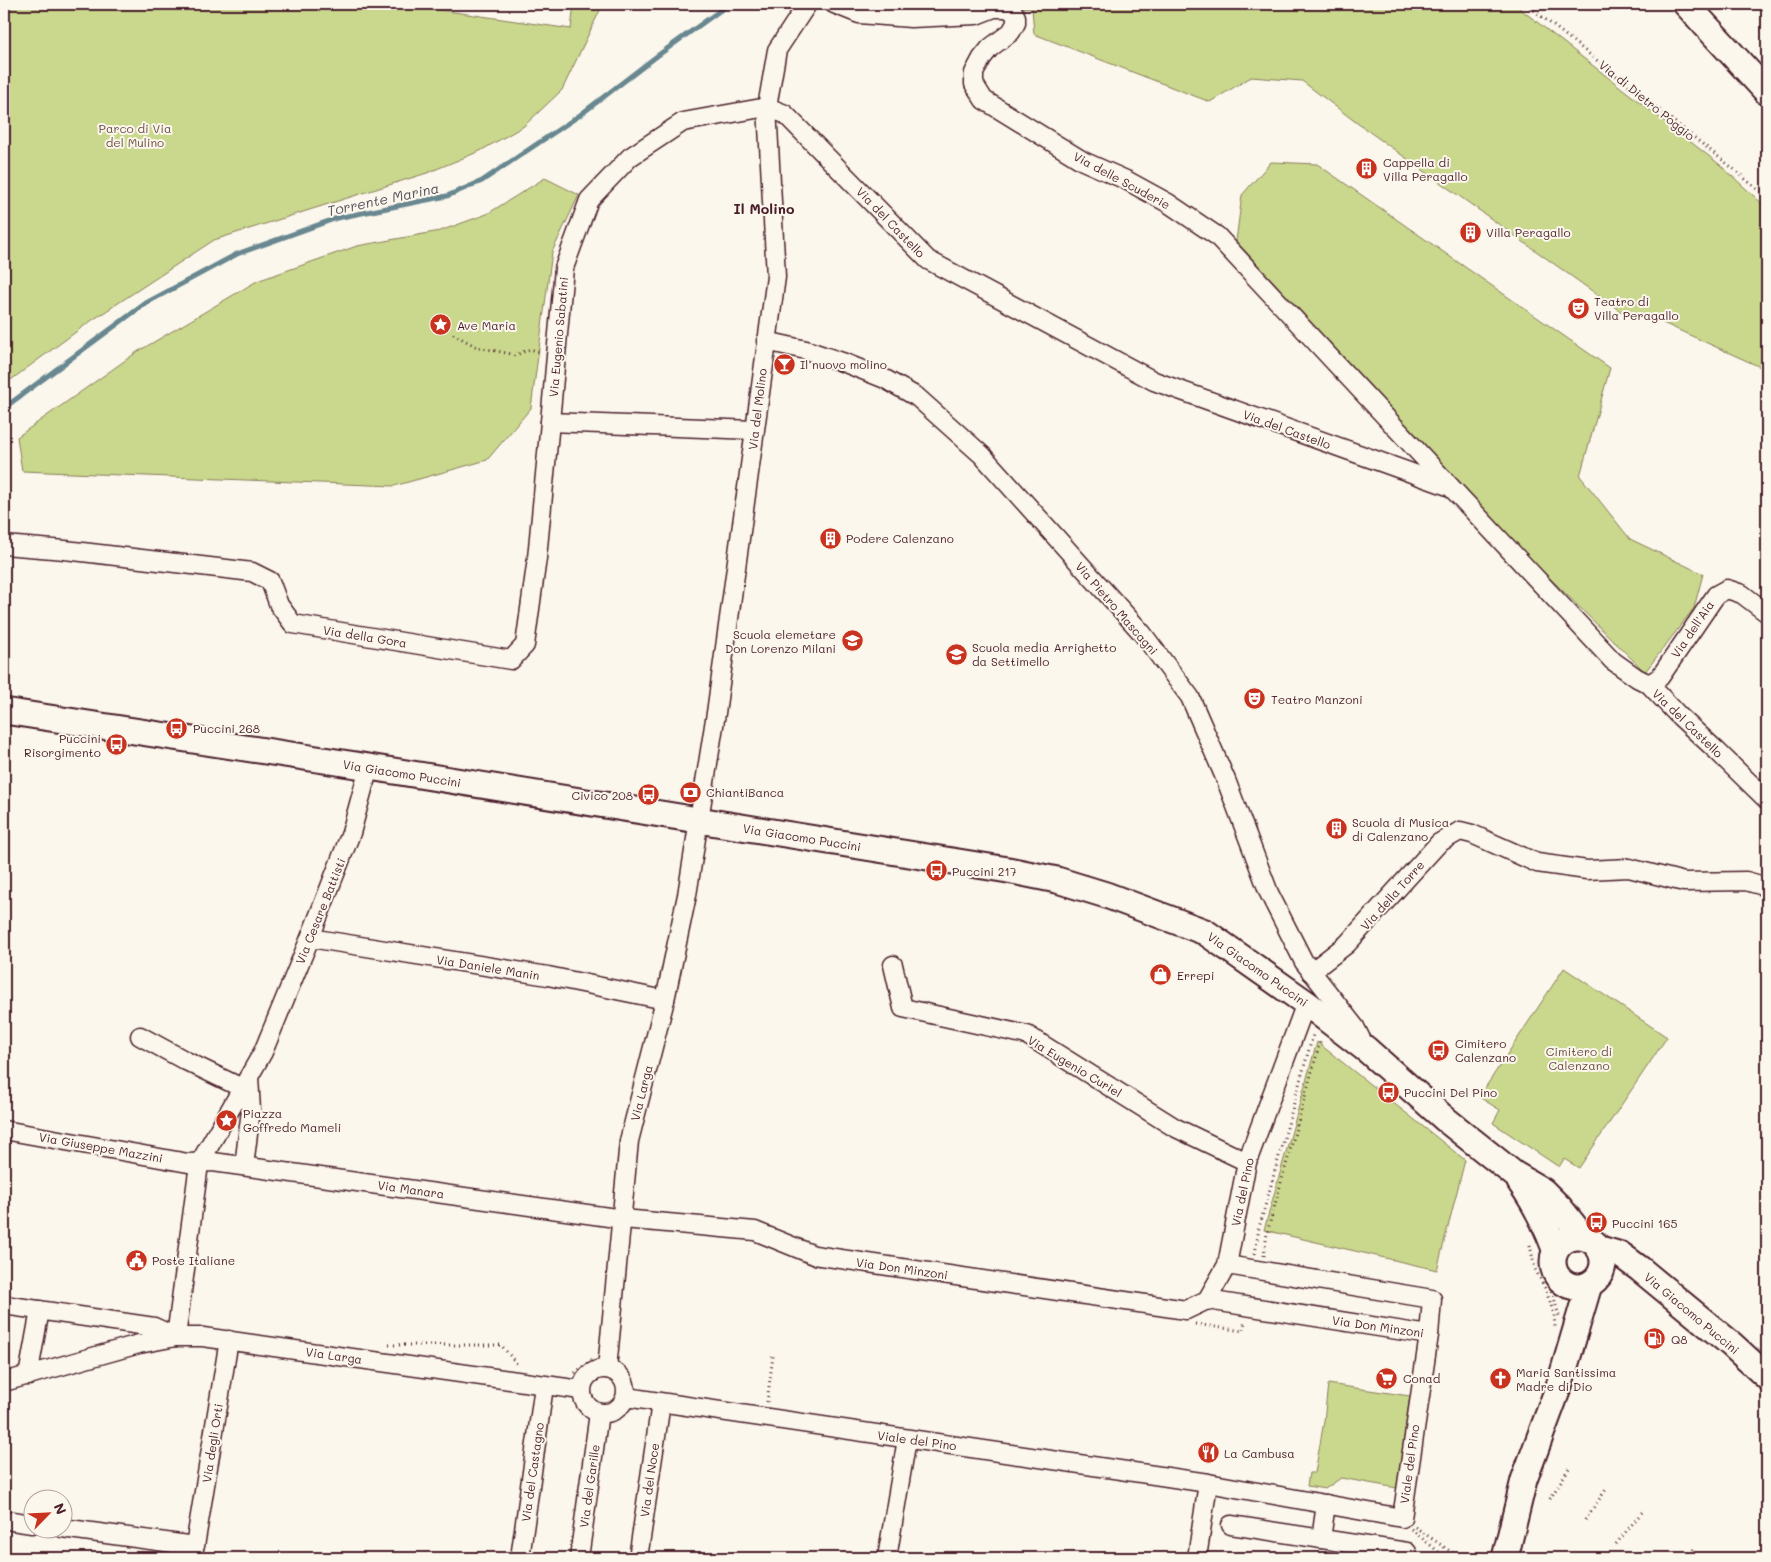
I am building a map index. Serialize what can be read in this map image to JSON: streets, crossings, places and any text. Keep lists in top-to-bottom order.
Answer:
{
  "streets": {
    "street": [
      "Via delle Scuderie",
      "Via del Castello",
      "Via Eugenio Sabatini",
      "Via del Molino",
      "Via Pietro Mascagni",
      "Via dell'Aia",
      "Via della Gora",
      "Via Giacomo Puccini",
      "Via della Torre",
      "Via Cesare Battisti",
      "Via Daniele Manin",
      "Via Eugenio Curiel",
      "Via Larga",
      "Via Giuseppe Mazzini",
      "Via Manara",
      "Via del Pino",
      "Via Don Minzoni",
      "Viale del Pino",
      "Via degli Orti",
      "Via del Castagno",
      "Via del Noce",
      "Via del Garille"
    ],
    "path": ["Via di Dietro Poggio"]
  },
  "crossings": [
    ["Via delle Scuderie", "Via del Castello"],
    ["Via del Castello", "Via Eugenio Sabatini"],
    ["Via del Castello", "Via del Molino"],
    ["Via del Castello", "Via dell'Aia"],
    ["Via Eugenio Sabatini", "Via del Molino"],
    ["Via Eugenio Sabatini", "Via della Gora"],
    ["Via del Molino", "Via Pietro Mascagni"],
    ["Via del Molino", "Via Giacomo Puccini"],
    ["Via del Molino", "Via Larga"],
    ["Via Pietro Mascagni", "Via Giacomo Puccini"],
    ["Via Pietro Mascagni", "Via della Torre"],
    ["Via Giacomo Puccini", "Via Cesare Battisti"],
    ["Via Giacomo Puccini", "Via Larga"],
    ["Via Giacomo Puccini", "Via del Pino"],
    ["Via Cesare Battisti", "Via Daniele Manin"],
    ["Via Daniele Manin", "Via Larga"],
    ["Via Eugenio Curiel", "Via del Pino"],
    ["Via Larga", "Via Manara"],
    ["Via Larga", "Via Don Minzoni"],
    ["Via Larga", "Viale del Pino"],
    ["Via Larga", "Via degli Orti"],
    ["Via Larga", "Via del Castagno"],
    ["Via Larga", "Via del Garille"],
    ["Via Giuseppe Mazzini", "Via Manara"],
    ["Via Manara", "Via Don Minzoni"],
    ["Via del Pino", "Via Don Minzoni"],
    ["Via Don Minzoni", "Viale del Pino"],
    ["Viale del Pino", "Via del Noce"],
    ["Viale del Pino", "Via del Garille"]
  ],
  "districts": ["Il Molino"],
  "water": ["Torrente Marina"],
  "parks": ["Parco di Via del Mulino", "Cimitero di Calenzano"],
  "places": {
    "building": [
      "Cappella di Villa Peragallo",
      "Villa Peragallo",
      "Podere Calenzano",
      "Scuola di Musica di Calenzano"
    ],
    "theatre": ["Teatro di Villa Peragallo", "Teatro Manzoni"],
    "place": ["Ave Maria", "Piazza Goffredo Mameli"],
    "bar": ["Il nuovo molino"],
    "school or university": ["Scuola elemetare Don Lorenzo Milani", "Scuola media Arrighetto da Settimello"],
    "bus stop": [
      "Puccini 268",
      "Puccini Risorgimento",
      "Civico 208",
      "Puccini 217",
      "Cimitero Calenzano",
      "Puccini Del Pino",
      "Puccini 165"
    ],
    "bank": ["ChiantiBanca"],
    "shop": ["Errepi"],
    "public building": ["Poste Italiane"],
    "fuel station": ["Q8"],
    "supermarket": ["Conad"],
    "church": ["Maria Santissima Madre di Dio"],
    "restaurant": ["La Cambusa"]
  },
  "north": "top right"
}
